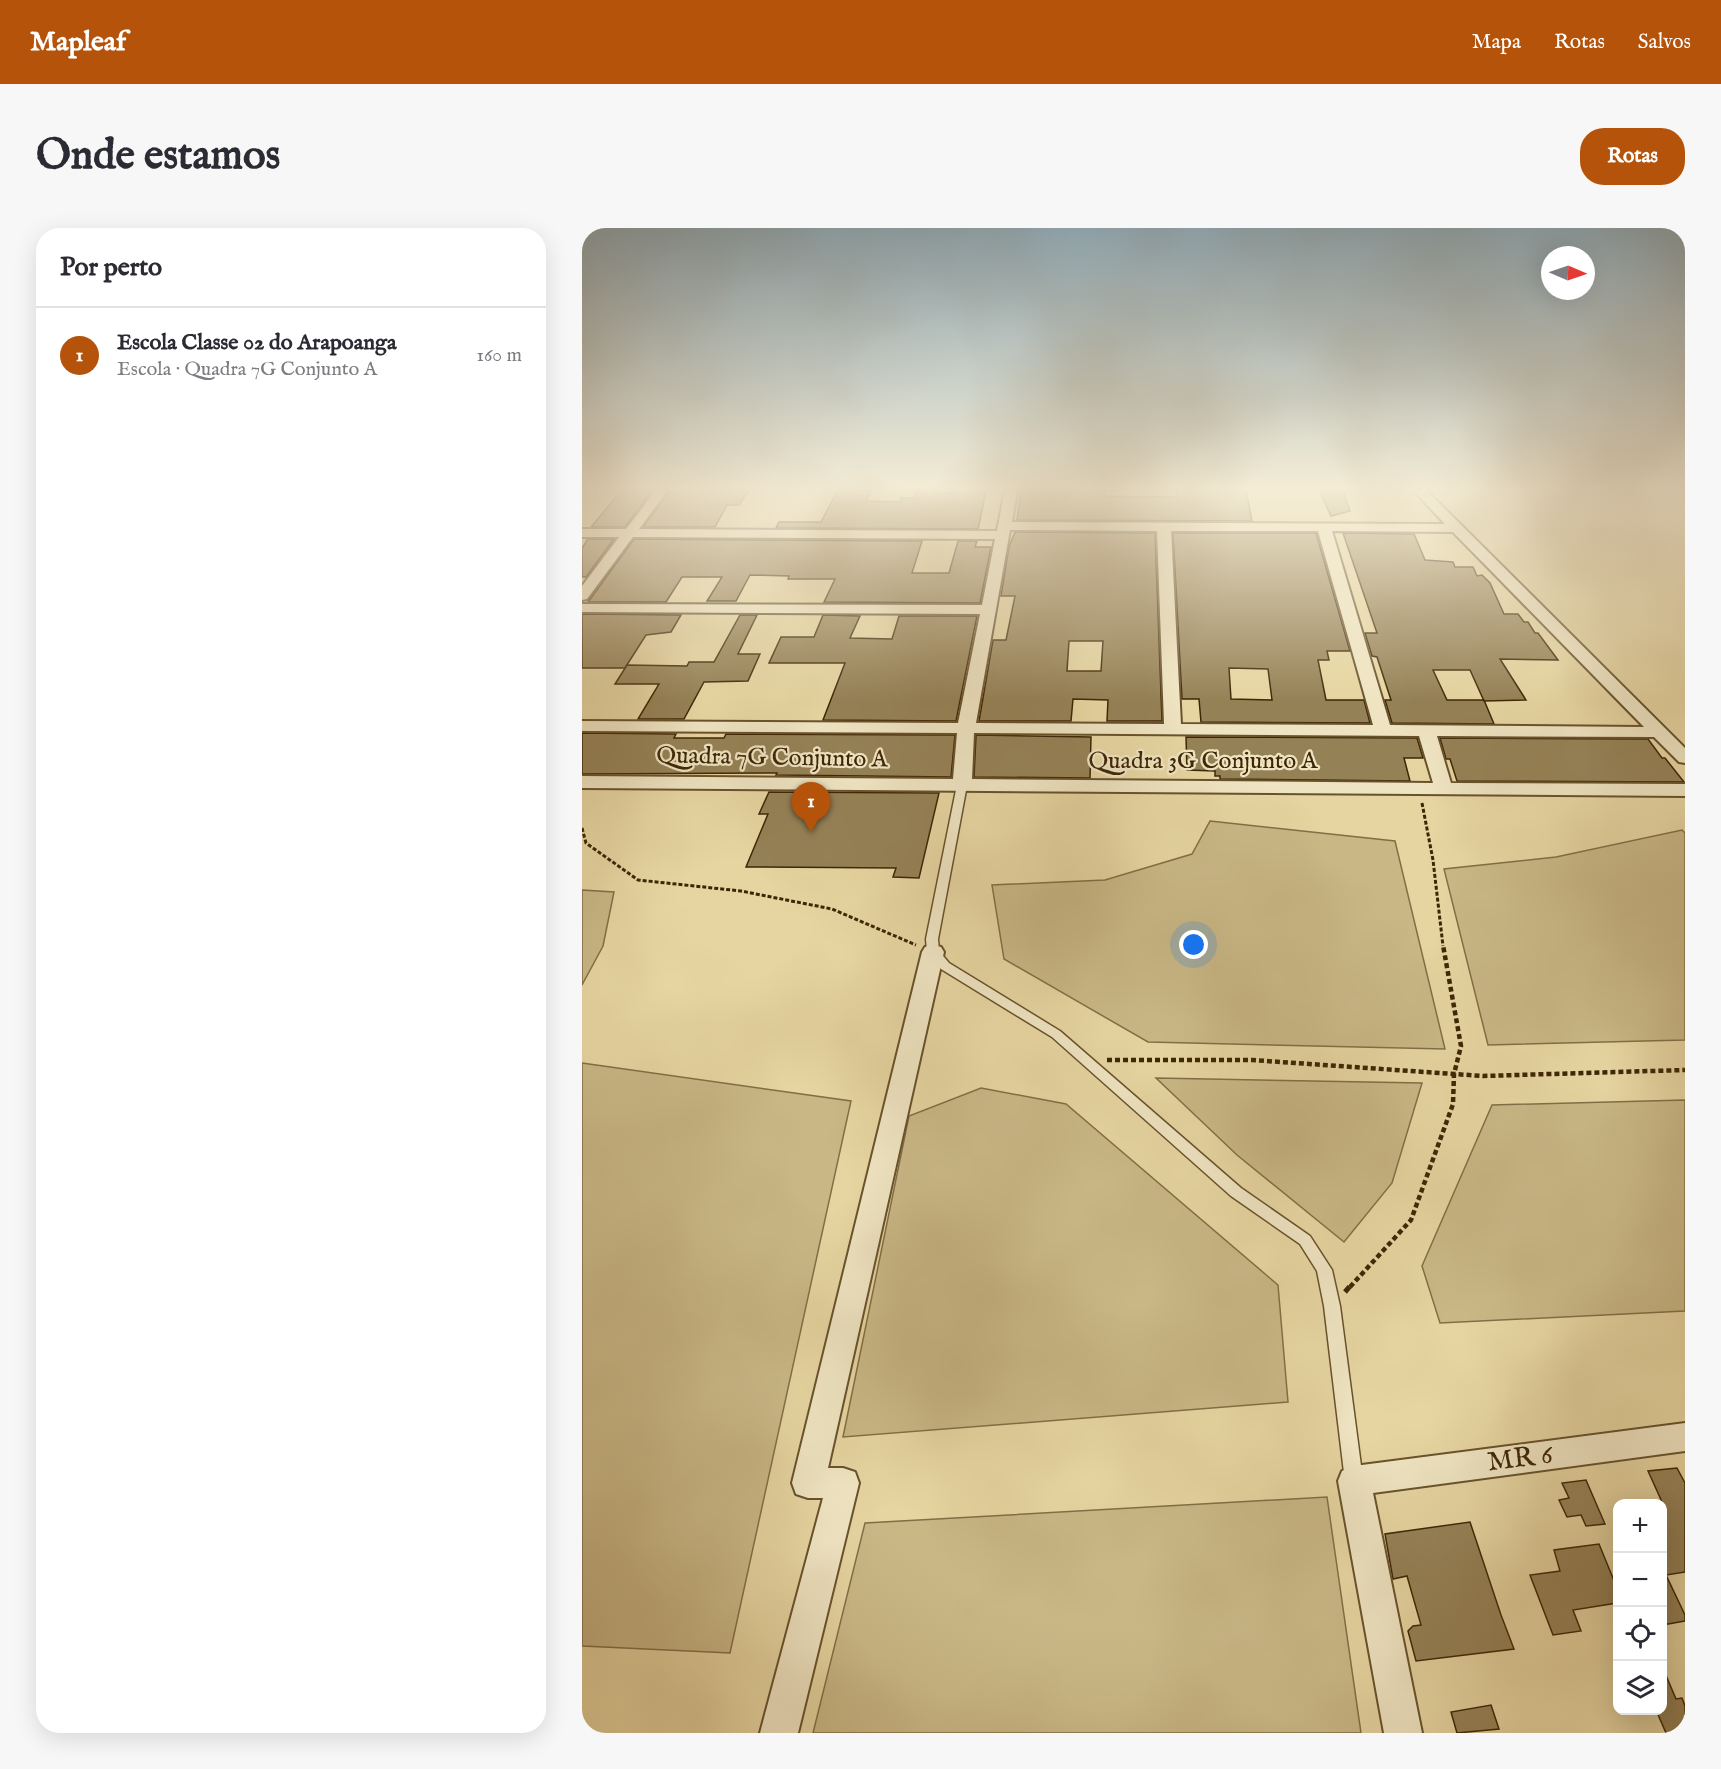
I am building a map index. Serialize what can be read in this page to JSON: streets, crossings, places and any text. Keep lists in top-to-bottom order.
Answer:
{
  "streets": {
    "street": ["Quadra 7G Conjunto A", "Quadra 3G Conjunto A", "MR 6"]
  },
  "crossings": [
    ["Quadra 7G Conjunto A", "Quadra 3G Conjunto A"]
  ],
  "north": "right",
  "page": {
    "header": "Mapleaf",
    "nav": ["Mapa", "Rotas", "Salvos"],
    "buttons": "Rotas",
    "title": "Onde estamos",
    "heading": "Por perto",
    "list": [
      {
        "mark": "1",
        "name": "Escola Classe 02 do Arapoanga",
        "note": "Escola · Quadra 7G Conjunto A",
        "value": "160 m"
      }
    ],
    "pins": "1",
    "map_buttons": ["+", "−"]
  }
}
